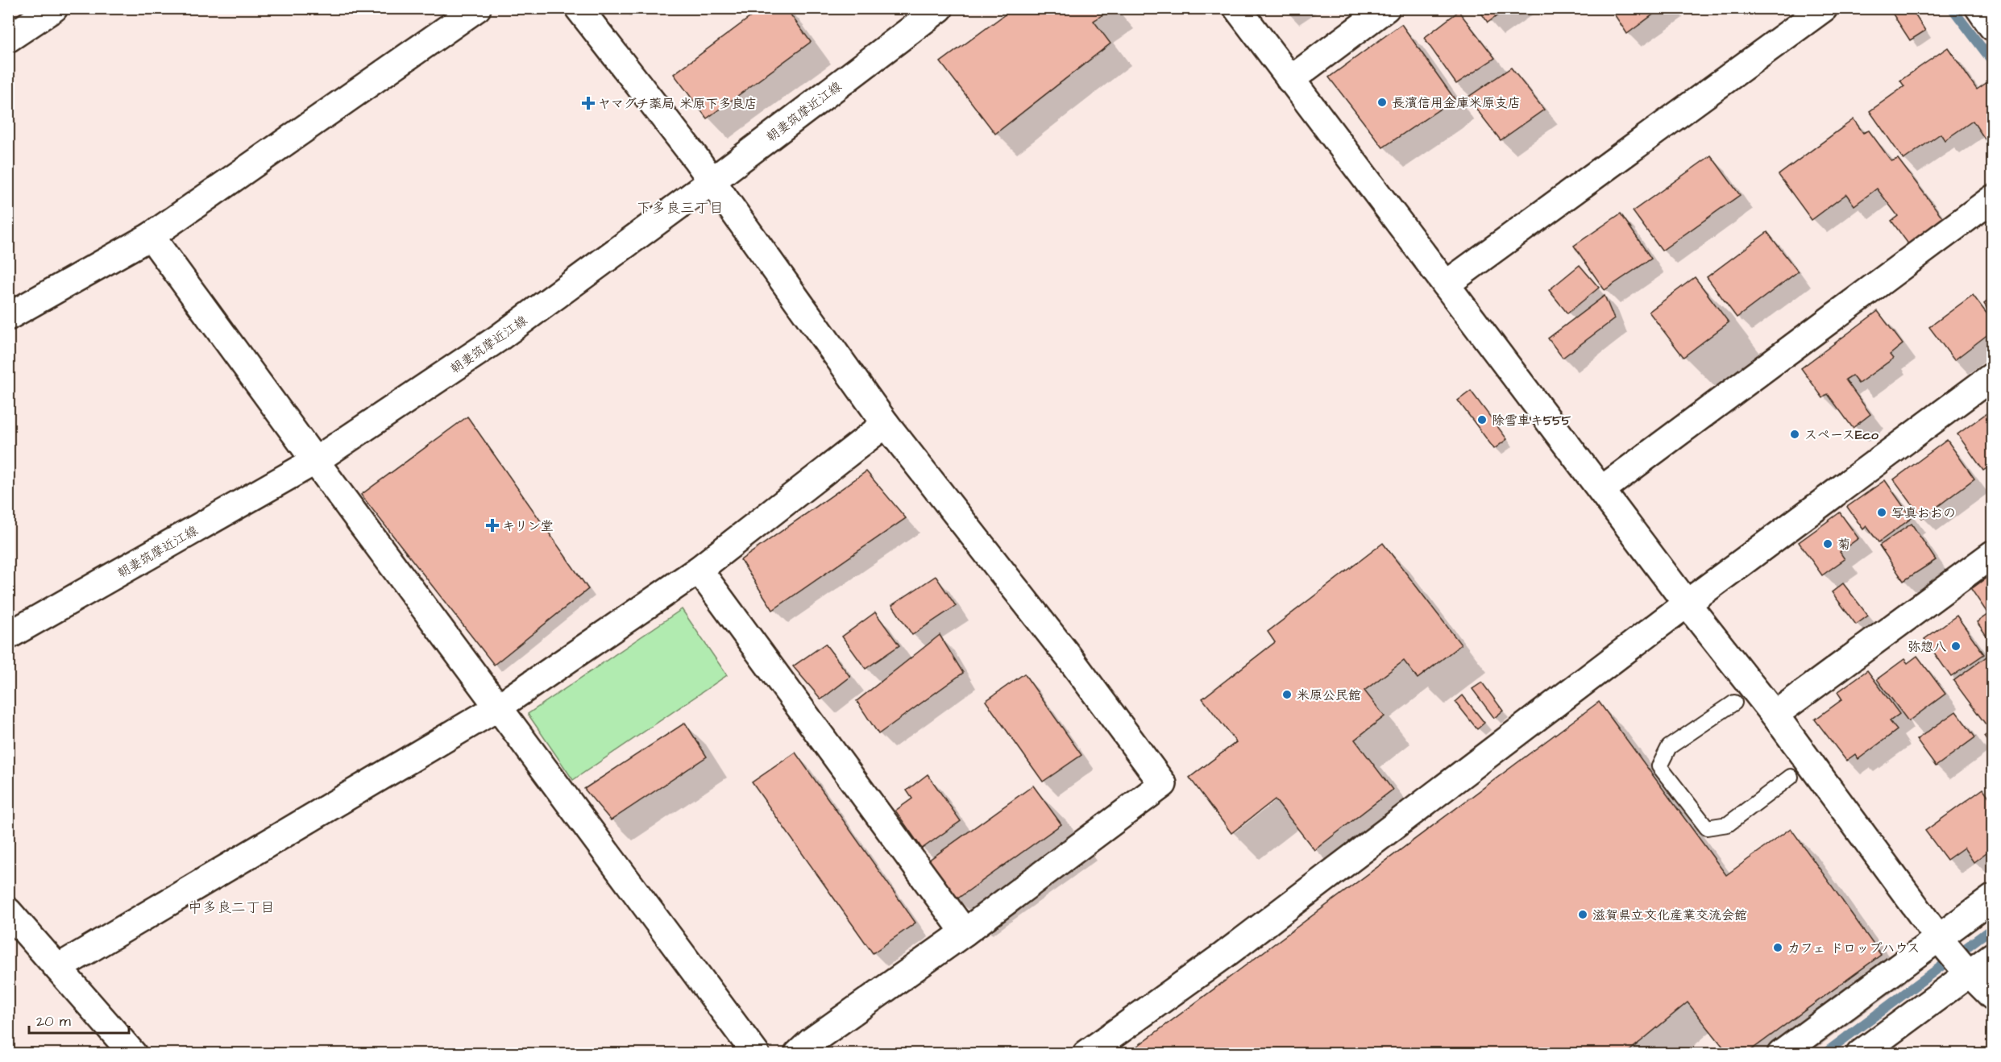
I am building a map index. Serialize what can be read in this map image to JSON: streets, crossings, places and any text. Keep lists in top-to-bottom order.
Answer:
{
  "streets": {
    "street": ["朝妻筑摩近江線"]
  },
  "districts": ["下多良三丁目", "中多良二丁目"],
  "places": {
    "other": [
      "長濱信用金庫米原支店",
      "除雪車キ555",
      "スペースEco",
      "写真おおの",
      "菊",
      "弥惣八",
      "米原公民館",
      "滋賀県立文化産業交流会館",
      "カフェ ドロップハウス"
    ],
    "health": ["ヤマグチ薬局 米原下多良店", "キリン堂"]
  },
  "scale_bar": "20 m"
}
